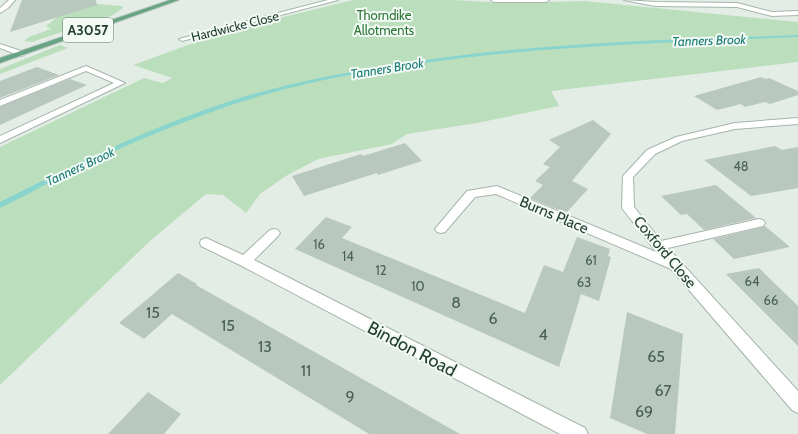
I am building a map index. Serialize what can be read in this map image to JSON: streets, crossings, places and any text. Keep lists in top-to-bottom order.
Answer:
{
  "streets": {
    "main road": ["A3057"],
    "street": [
      "Hardwicke Close",
      "Burns Place",
      "Coxford Close",
      "Bindon Road"
    ]
  },
  "crossings": [
    ["Burns Place", "Coxford Close"]
  ],
  "water": ["Tanners Brook"],
  "parks": ["Thorndike Allotments"],
  "house_numbers": [
    "48",
    "16",
    "14",
    "61",
    "12",
    "64",
    "63",
    "10",
    "66",
    "8",
    "15",
    "6",
    "15",
    "4",
    "13",
    "65",
    "11",
    "67",
    "9",
    "69"
  ]
}
